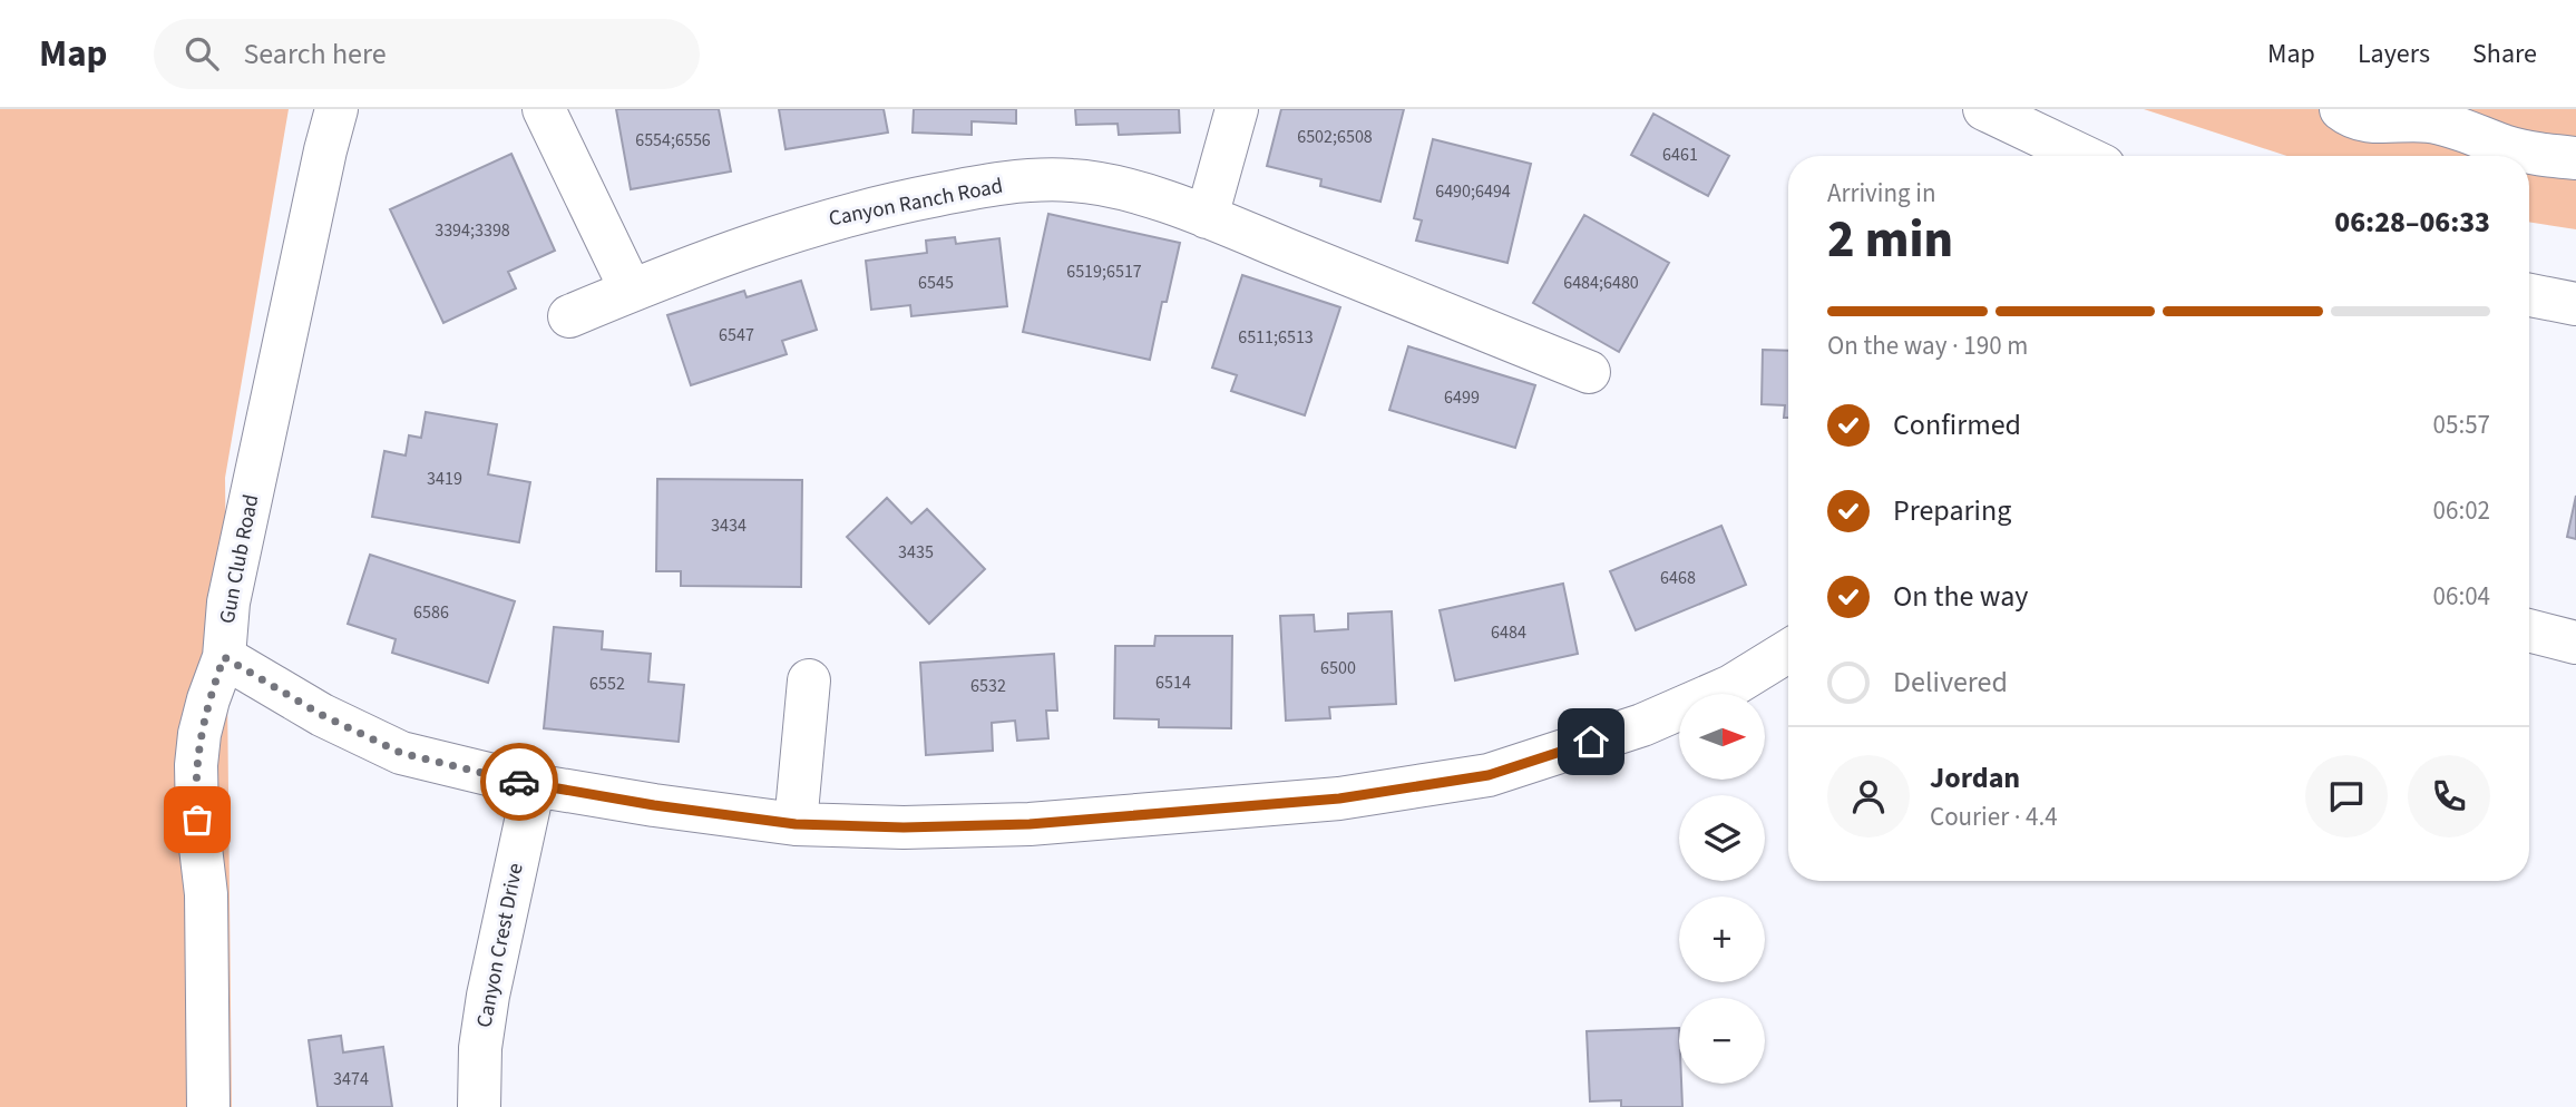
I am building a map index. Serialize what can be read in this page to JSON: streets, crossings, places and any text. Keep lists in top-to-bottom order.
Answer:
{
  "streets": {
    "street": ["Canyon Ranch Road", "Gun Club Road", "Canyon Crest Drive"]
  },
  "house_numbers": [
    "6502;6508",
    "6554;6556",
    "6461",
    "6490;6494",
    "3394;3398",
    "6519;6517",
    "6545",
    "6484;6480",
    "6547",
    "6511;6513",
    "6499",
    "3419",
    "3434",
    "3435",
    "6468",
    "6586",
    "6484",
    "6500",
    "6514",
    "6552",
    "6532",
    "3474"
  ],
  "north": "right",
  "page": {
    "header": "Map",
    "search": "Search here",
    "nav": ["Map", "Layers", "Share"],
    "heading": ["2 min", "Arriving in", "06:28–06:33"],
    "panel": ["Jordan", "Courier · 4.4"],
    "bar": "On the way · 190 m",
    "list": [
      ["Confirmed", "05:57"],
      ["Preparing", "06:02"],
      ["On the way", "06:04"],
      "Delivered"
    ],
    "map_buttons": ["+", "−"]
  }
}
